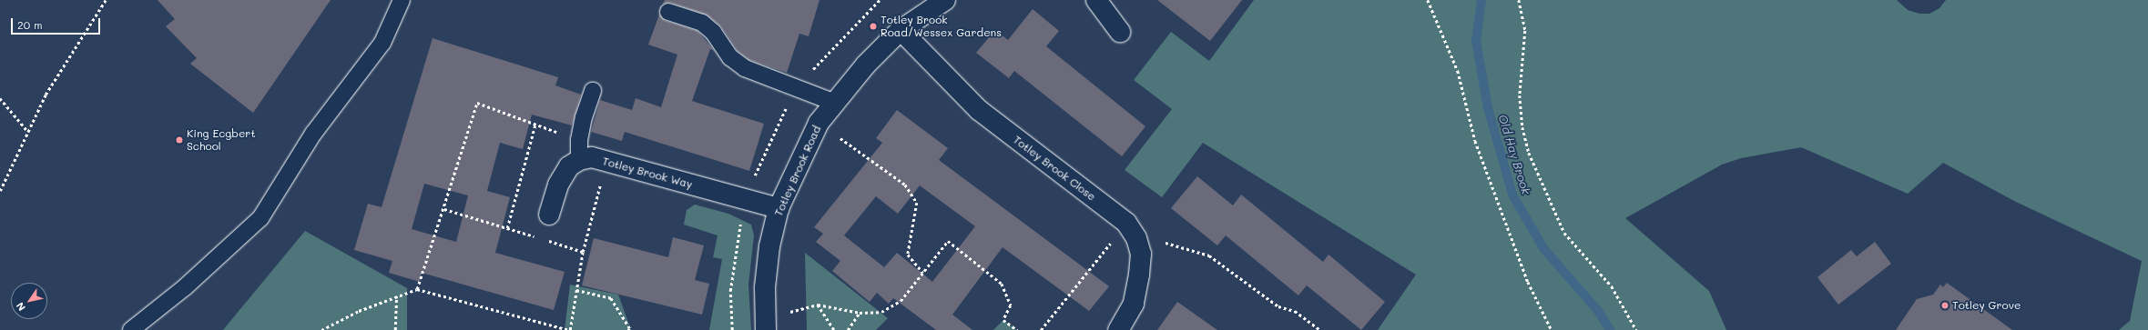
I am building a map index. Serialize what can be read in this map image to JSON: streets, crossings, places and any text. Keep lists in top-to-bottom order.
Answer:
{
  "streets": {
    "street": ["Totley Brook Close", "Totley Brook Road", "Totley Brook Way"]
  },
  "crossings": [
    ["Totley Brook Close", "Totley Brook Road"],
    ["Totley Brook Road", "Totley Brook Way"]
  ],
  "water": ["Old Hay Brook"],
  "places": ["Totley Brook Road/Wessex Gardens", "King Ecgbert School", "Totley Grove"],
  "scale_bar": "20 m",
  "north": "bottom left"
}
